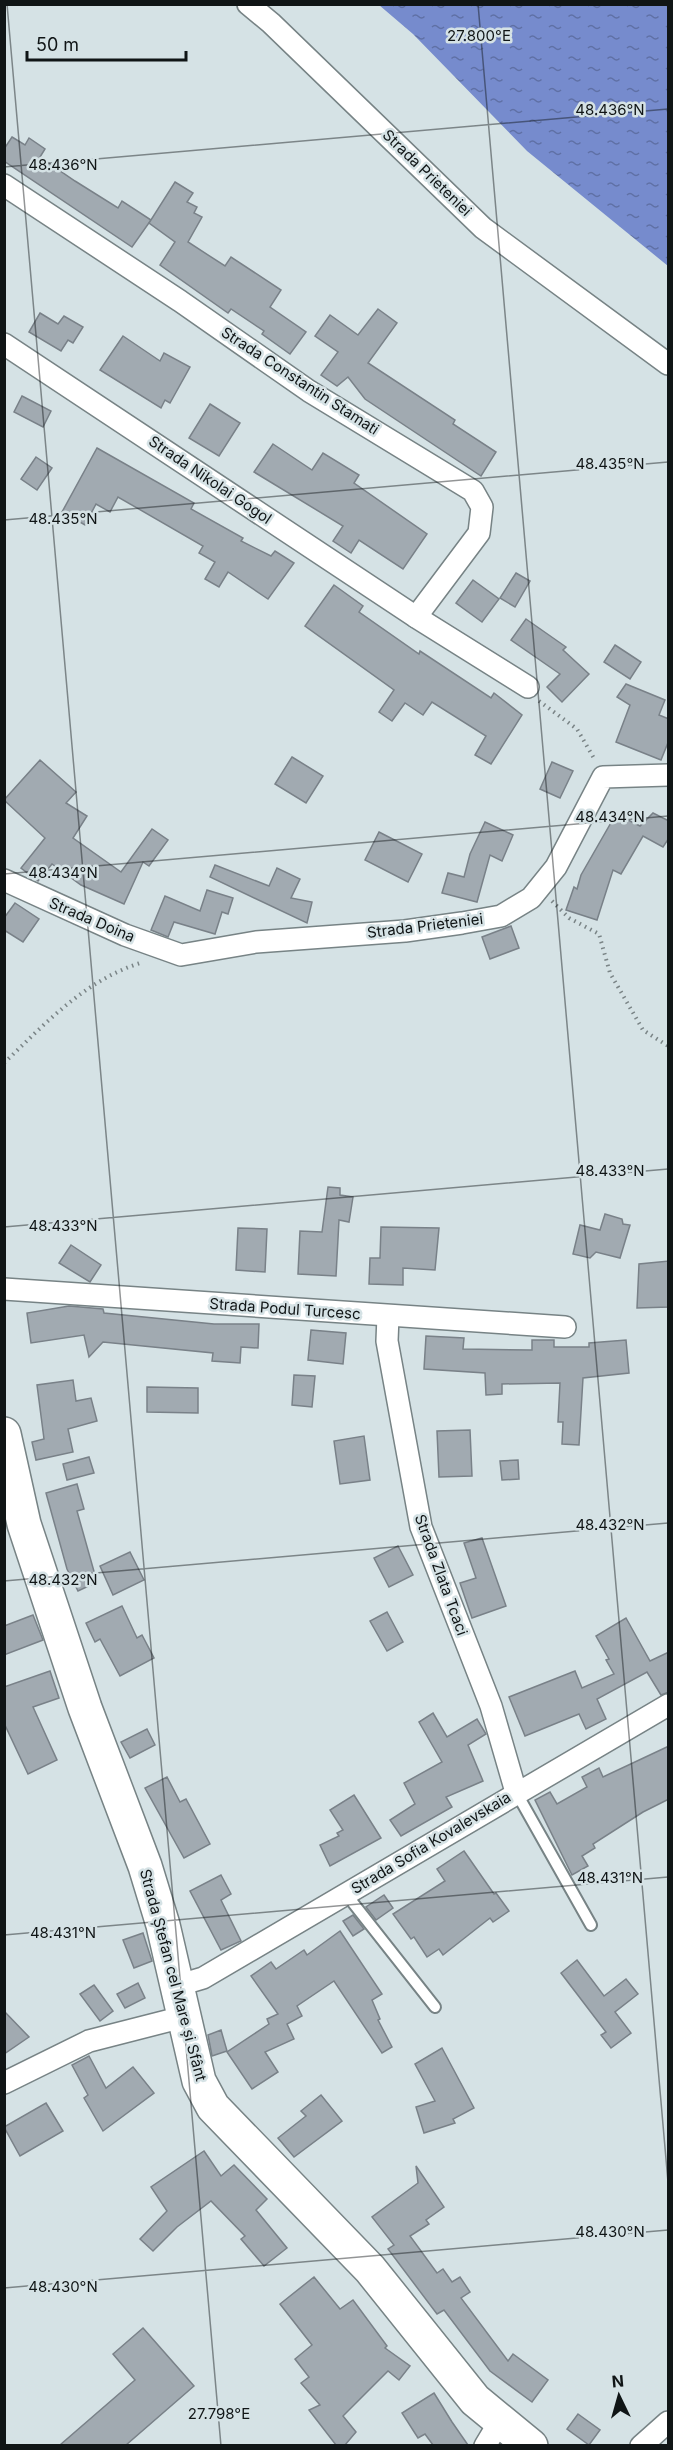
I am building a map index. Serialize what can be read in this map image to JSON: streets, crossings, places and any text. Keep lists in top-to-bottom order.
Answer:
{
  "streets": {
    "main road": ["Strada Ștefan cel Mare și Sfânt"],
    "street": [
      "Strada Prieteniei",
      "Strada Constantin Stamati",
      "Strada Nikolai Gogol",
      "Strada Doina",
      "Strada Podul Turcesc",
      "Strada Zlata Tcaci",
      "Strada Sofia Kovalevskaia"
    ]
  },
  "crossings": [
    ["Strada Prieteniei", "Strada Doina"],
    ["Strada Constantin Stamati", "Strada Nikolai Gogol"],
    ["Strada Podul Turcesc", "Strada Zlata Tcaci"],
    ["Strada Zlata Tcaci", "Strada Sofia Kovalevskaia"],
    ["Strada Sofia Kovalevskaia", "Strada Ștefan cel Mare și Sfânt"]
  ],
  "scale_bar": "50 m",
  "north": "top",
  "coordinates": [
    "27.800°E",
    "48.436°N",
    "48.435°N",
    "48.434°N",
    "48.433°N",
    "48.432°N",
    "48.431°N",
    "48.430°N",
    "27.798°E"
  ]
}
